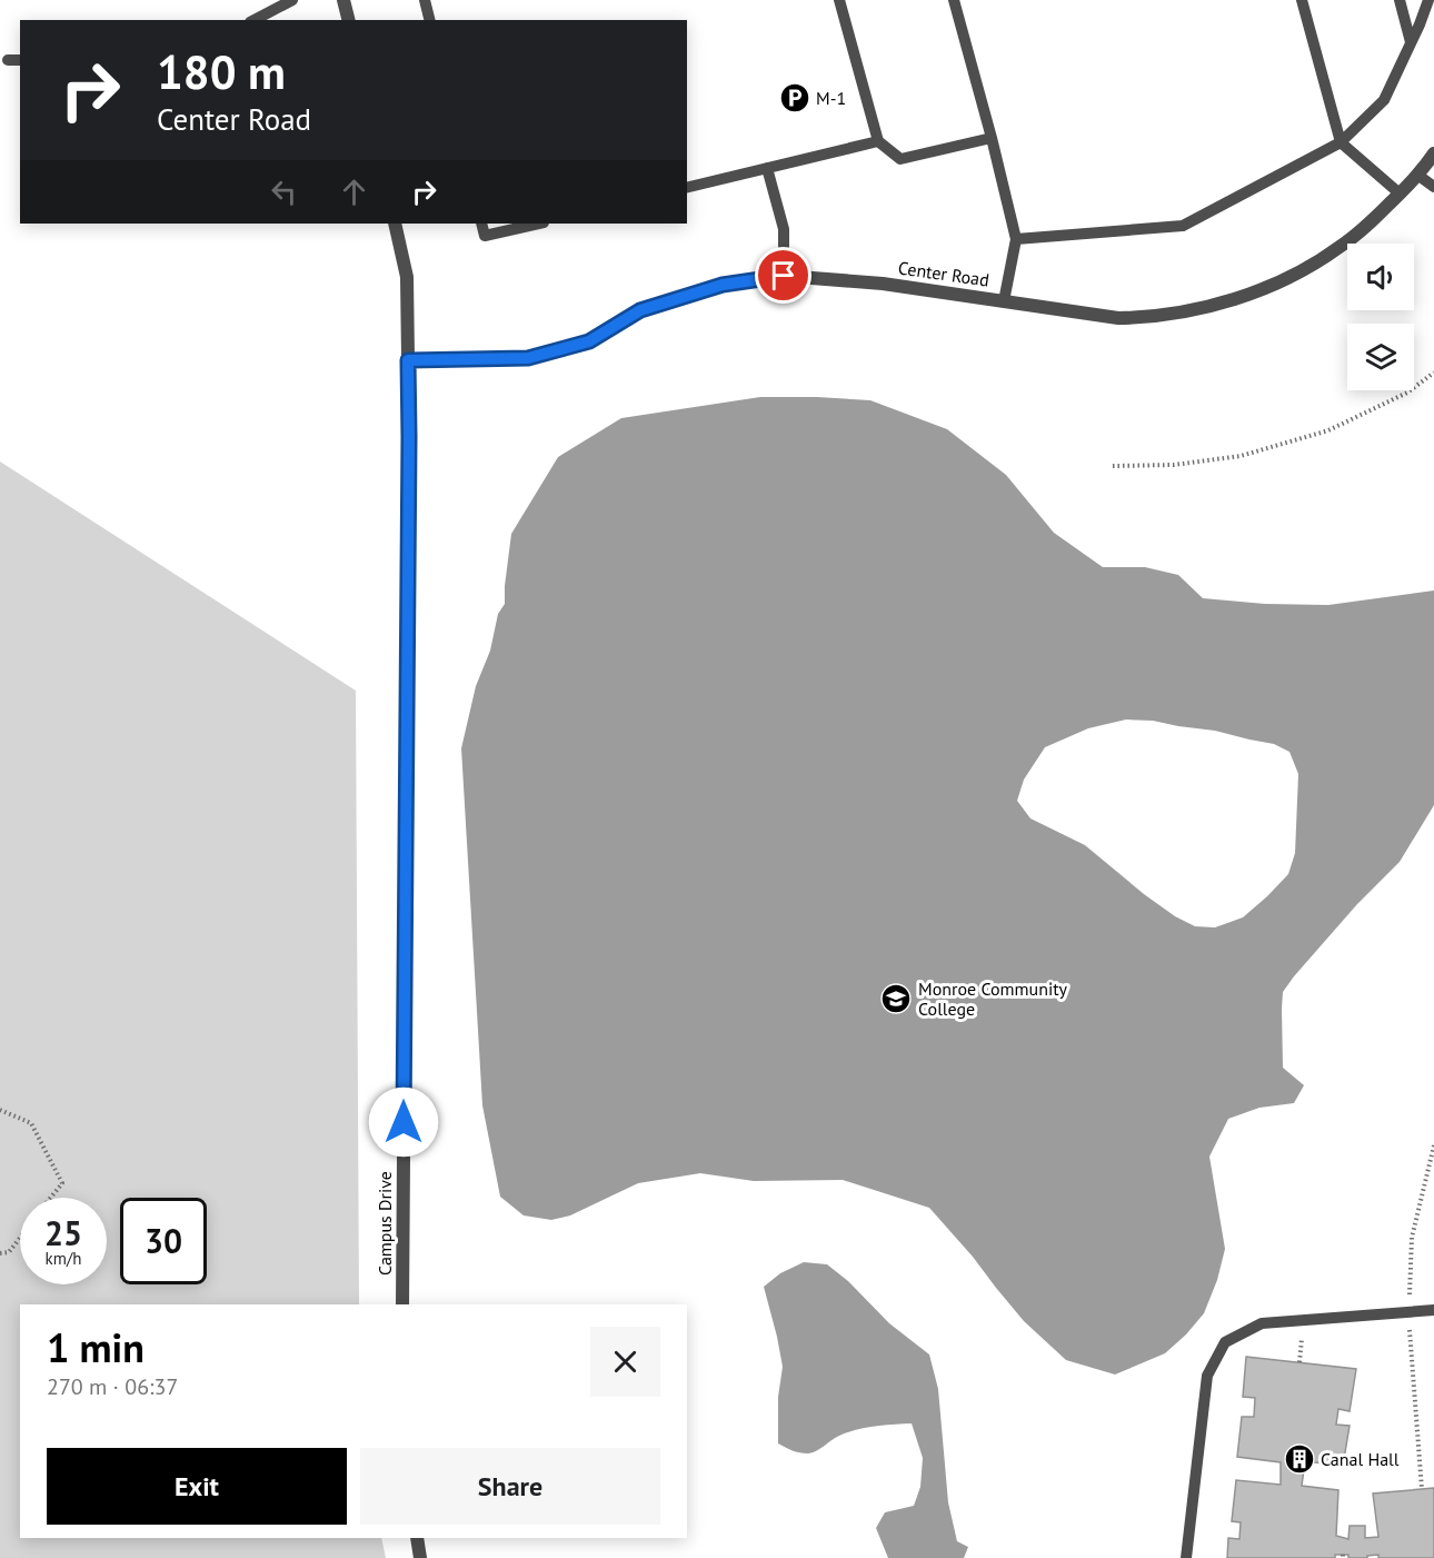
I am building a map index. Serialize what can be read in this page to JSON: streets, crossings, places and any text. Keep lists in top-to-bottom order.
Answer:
{
  "streets": {
    "street": ["Center Road", "Campus Drive"]
  },
  "crossings": [
    ["Center Road", "Campus Drive"]
  ],
  "places": {
    "parking": ["M-1"],
    "school or university": ["Monroe Community College"],
    "building": ["Canal Hall"]
  },
  "page": {
    "turn": ["180 m", "Center Road"],
    "speed": "25 km/h",
    "limit": "30",
    "heading": ["1 min", "270 m · 06:37"],
    "buttons": ["Exit", "Share"]
  }
}
